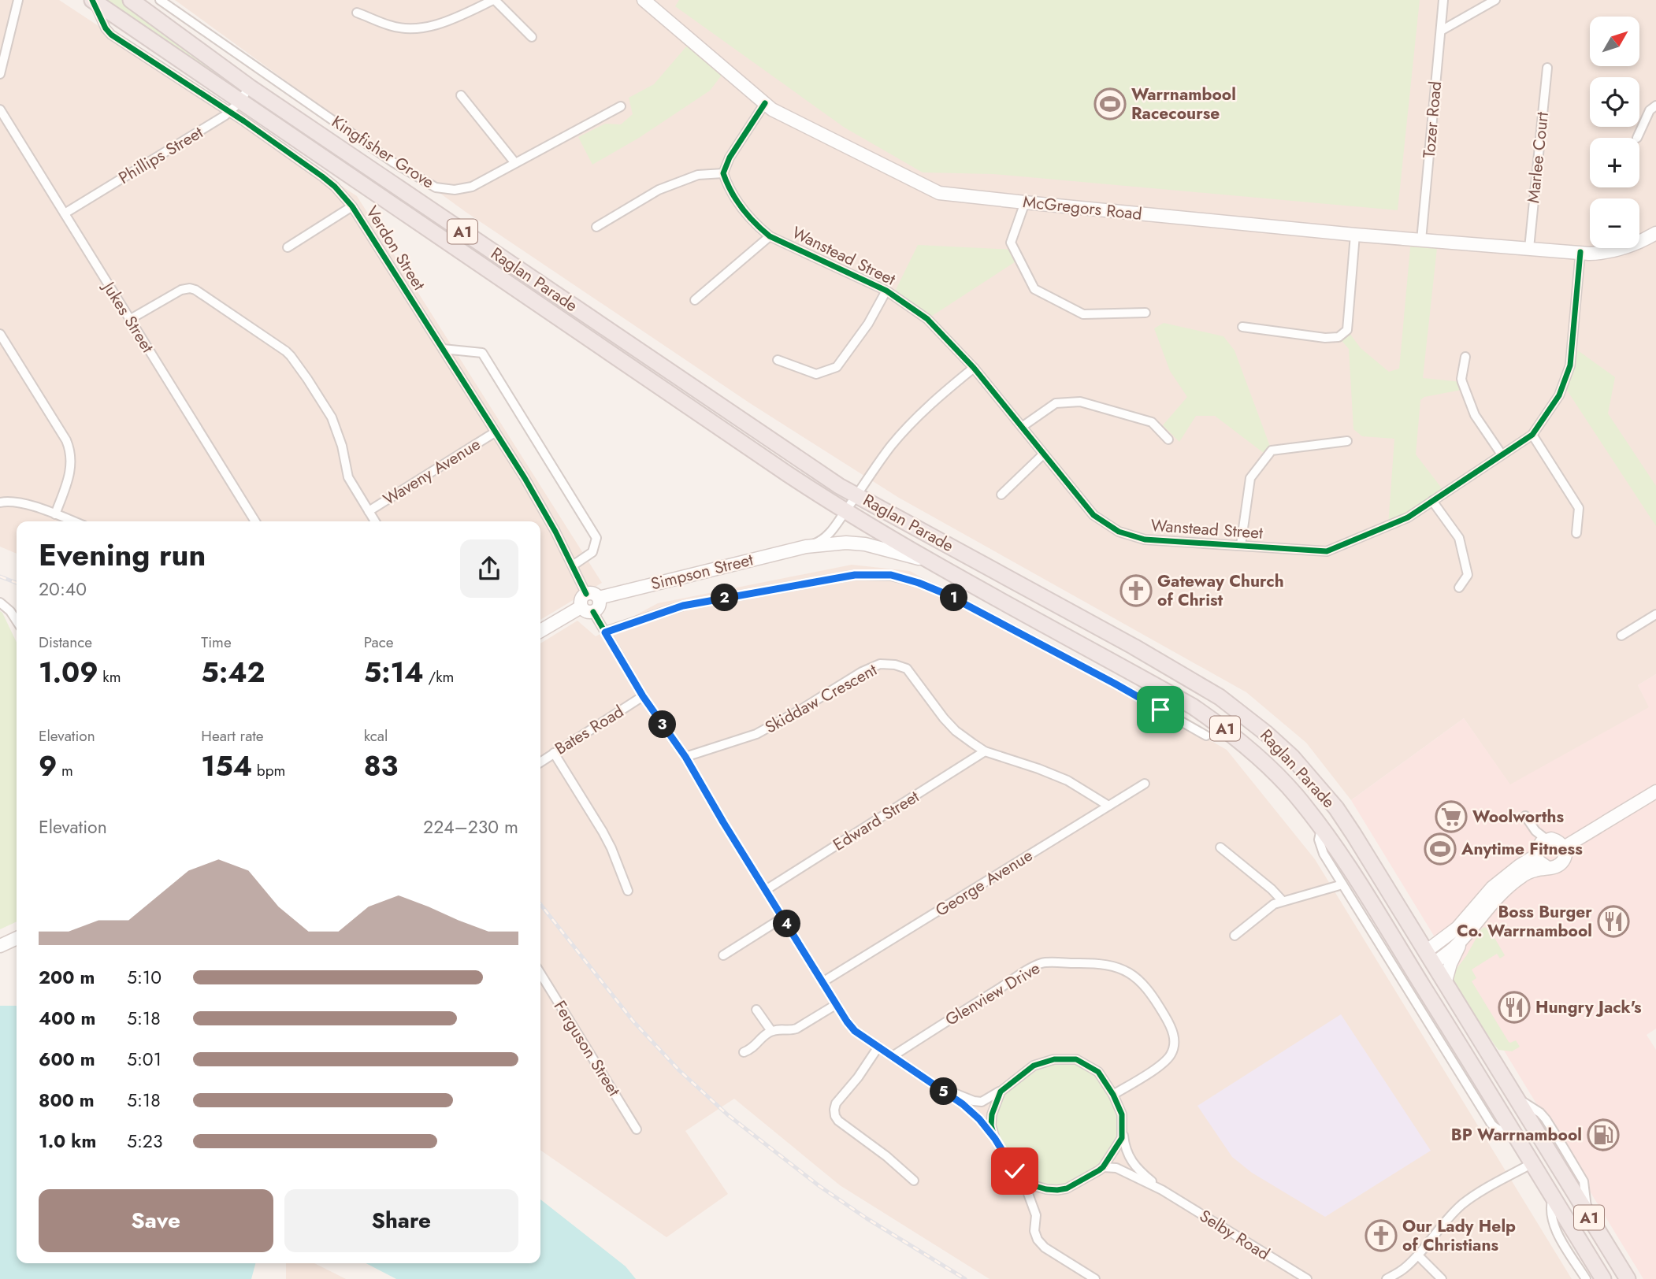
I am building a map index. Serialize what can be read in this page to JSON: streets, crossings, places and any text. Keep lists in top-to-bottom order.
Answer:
{
  "streets": {
    "highway": ["A1", "Raglan Parade"],
    "street": [
      "Tozer Road",
      "Kingfisher Grove",
      "Phillips Street",
      "Marlee Court",
      "McGregors Road",
      "Verdon Street",
      "Wanstead Street",
      "Jukes Street",
      "Waveny Avenue",
      "Simpson Street",
      "Skiddaw Crescent",
      "Bates Road",
      "Edward Street",
      "George Avenue",
      "Glenview Drive",
      "Ferguson Street",
      "Selby Road"
    ]
  },
  "crossings": [
    ["Tozer Road", "McGregors Road"],
    ["Phillips Street", "Verdon Street"],
    ["Phillips Street", "Raglan Parade"],
    ["Phillips Street", "Jukes Street"],
    ["Marlee Court", "McGregors Road"],
    ["McGregors Road", "Wanstead Street"],
    ["Verdon Street", "Raglan Parade"],
    ["Verdon Street", "Waveny Avenue"],
    ["Verdon Street", "Simpson Street"],
    ["Wanstead Street", "Simpson Street"],
    ["Raglan Parade", "Simpson Street"],
    ["Skiddaw Crescent", "Edward Street"],
    ["Skiddaw Crescent", "George Avenue"],
    ["Glenview Drive", "Selby Road"]
  ],
  "places": {
    "sports": ["Warrnambool Racecourse", "Anytime Fitness"],
    "church": ["Gateway Church of Christ", "Our Lady Help of Christians"],
    "supermarket": ["Woolworths"],
    "restaurant": ["Boss Burger Co. Warrnambool", "Hungry Jack's"],
    "fuel station": ["BP Warrnambool"]
  },
  "north": "top right",
  "page": {
    "map_buttons": ["+", "−"],
    "heading": ["Evening run", "20:40"],
    "pins": [
      "1",
      "2",
      "3",
      "4",
      "5"
    ],
    "stats": [
      ["Distance", "1.09 km"],
      ["Time", "5:42"],
      ["Pace", "5:14 /km"],
      ["Elevation", "9 m"],
      ["Heart rate", "154 bpm"],
      ["kcal", "83"]
    ],
    "chart": ["Elevation", "224–230 m"],
    "list": [
      {
        "name": "200 m",
        "note": "5:10"
      },
      {
        "name": "400 m",
        "note": "5:18"
      },
      {
        "name": "600 m",
        "note": "5:01"
      },
      {
        "name": "800 m",
        "note": "5:18"
      },
      {
        "name": "1.0 km",
        "note": "5:23"
      }
    ],
    "buttons": ["Save", "Share"]
  }
}
